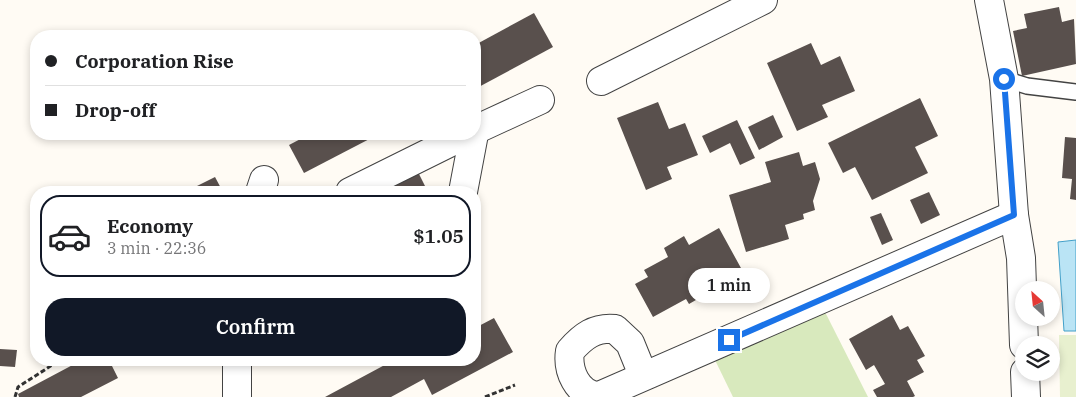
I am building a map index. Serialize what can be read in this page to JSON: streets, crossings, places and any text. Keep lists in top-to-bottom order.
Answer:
{
  "north": "top left",
  "page": {
    "banner": ["Corporation Rise", "Drop-off"],
    "list": [
      {
        "name": "Economy",
        "note": "3 min · 22:36",
        "value": "$1.05"
      }
    ],
    "bubble": "1 min",
    "buttons": "Confirm"
  }
}
